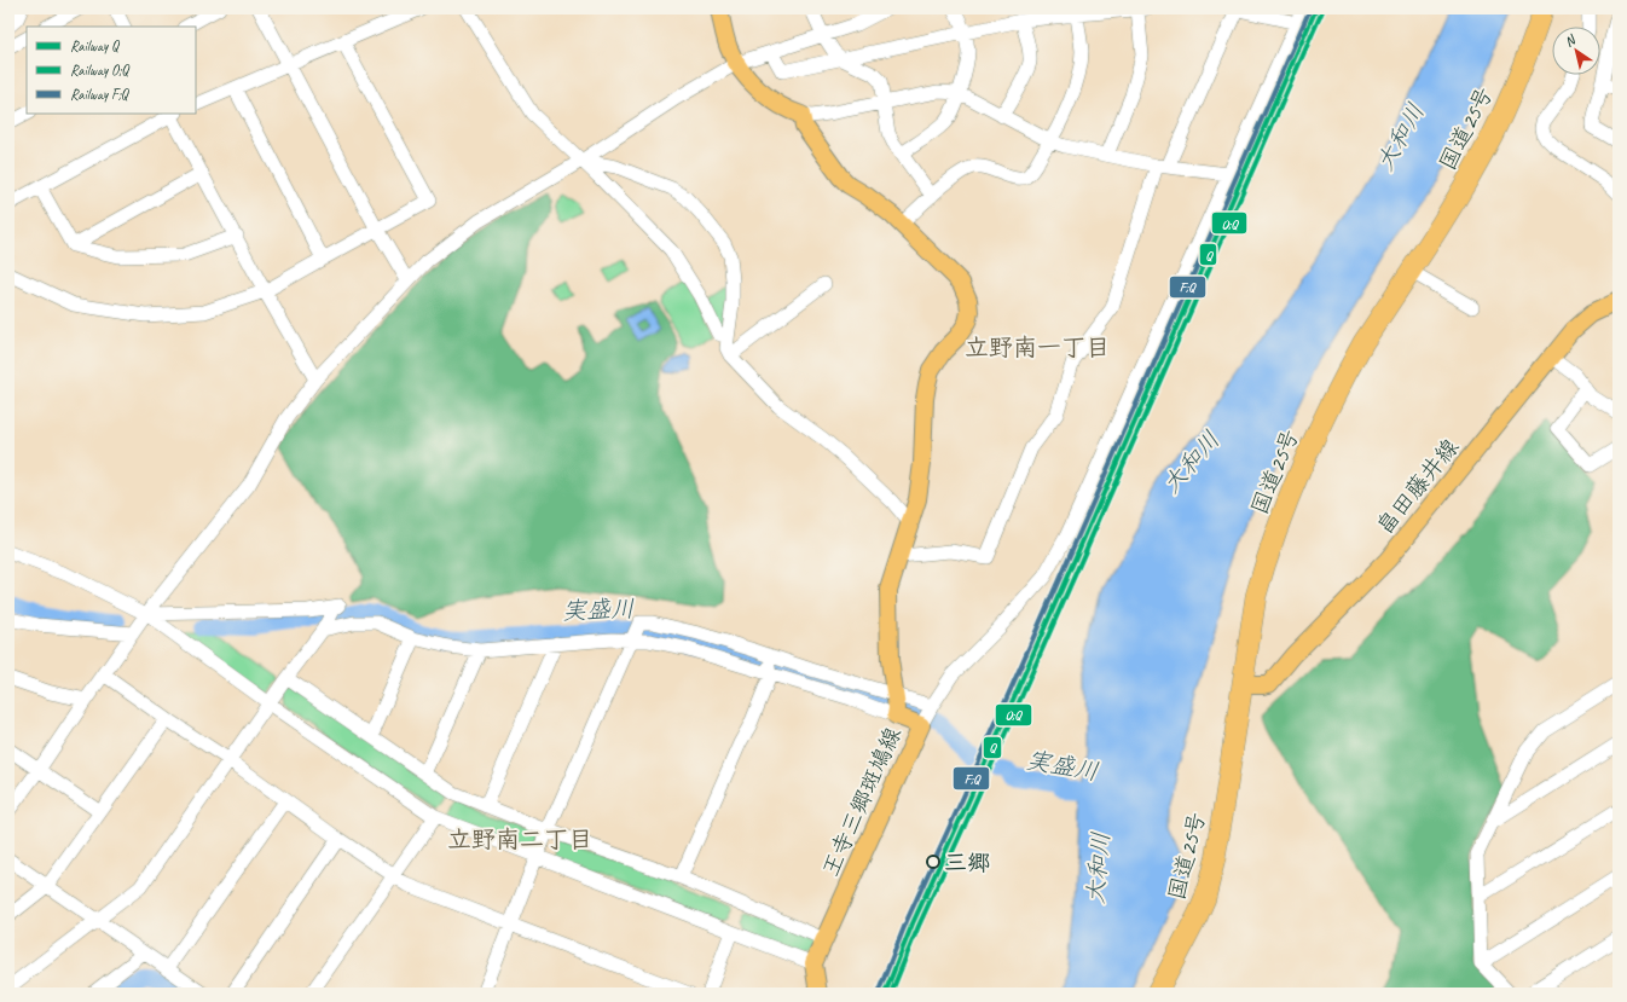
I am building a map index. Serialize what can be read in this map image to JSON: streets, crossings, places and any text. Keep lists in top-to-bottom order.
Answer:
{
  "streets": {
    "highway": ["国道25号"],
    "main road": ["畠田藤井線", "王寺三郷斑鳩線"]
  },
  "crossings": [
    ["国道25号", "畠田藤井線"]
  ],
  "districts": ["立野南一丁目", "立野南二丁目"],
  "water": ["大和川", "実盛川"],
  "places": ["三郷"],
  "lines": ["rail line Q", "rail line F;Q", "rail line O;Q"],
  "legend": ["Railway Q", "Railway O;Q", "Railway F;Q"],
  "north": "top left"
}
